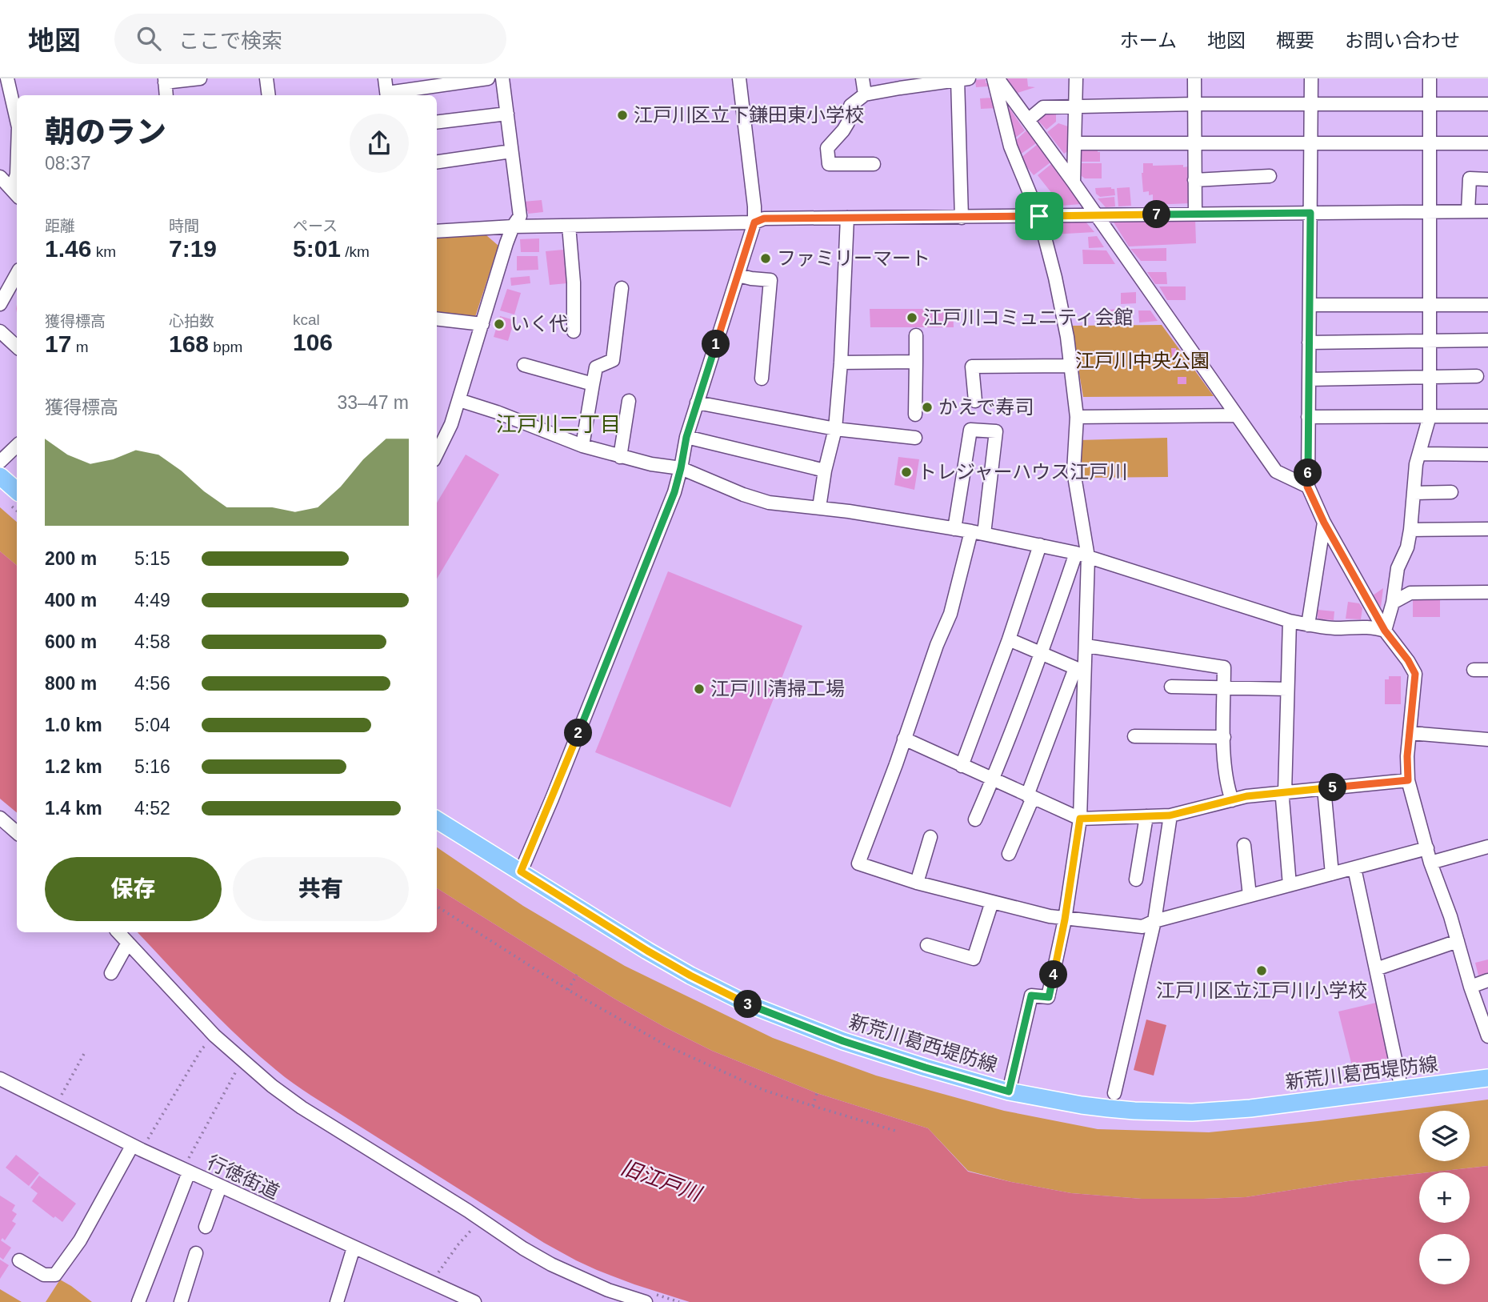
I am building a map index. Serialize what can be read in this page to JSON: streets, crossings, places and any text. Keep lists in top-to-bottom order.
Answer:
{
  "streets": {
    "main road": ["新荒川葛西堤防線"],
    "street": ["行徳街道"]
  },
  "districts": ["江戸川二丁目"],
  "water": ["旧江戸川"],
  "parks": ["江戸川中央公園"],
  "places": [
    "江戸川区立下鎌田東小学校",
    "ファミリーマート",
    "江戸川コミュニティ会館",
    "いく代",
    "かえで寿司",
    "トレジャーハウス江戸川",
    "江戸川清掃工場",
    "江戸川区立江戸川小学校"
  ],
  "page": {
    "header": "地図",
    "search": "ここで検索",
    "nav": [
      "ホーム",
      "地図",
      "概要",
      "お問い合わせ"
    ],
    "heading": ["朝のラン", "08:37"],
    "stats": [
      ["距離", "1.46 km"],
      ["時間", "7:19"],
      ["ペース", "5:01 /km"],
      ["獲得標高", "17 m"],
      ["心拍数", "168 bpm"],
      ["kcal", "106"]
    ],
    "pins": [
      "7",
      "1",
      "6",
      "2",
      "5",
      "4",
      "3"
    ],
    "chart": ["獲得標高", "33–47 m"],
    "list": [
      {
        "name": "200 m",
        "note": "5:15"
      },
      {
        "name": "400 m",
        "note": "4:49"
      },
      {
        "name": "600 m",
        "note": "4:58"
      },
      {
        "name": "800 m",
        "note": "4:56"
      },
      {
        "name": "1.0 km",
        "note": "5:04"
      },
      {
        "name": "1.2 km",
        "note": "5:16"
      },
      {
        "name": "1.4 km",
        "note": "4:52"
      }
    ],
    "buttons": ["保存", "共有"],
    "map_buttons": ["+", "−"]
  }
}
